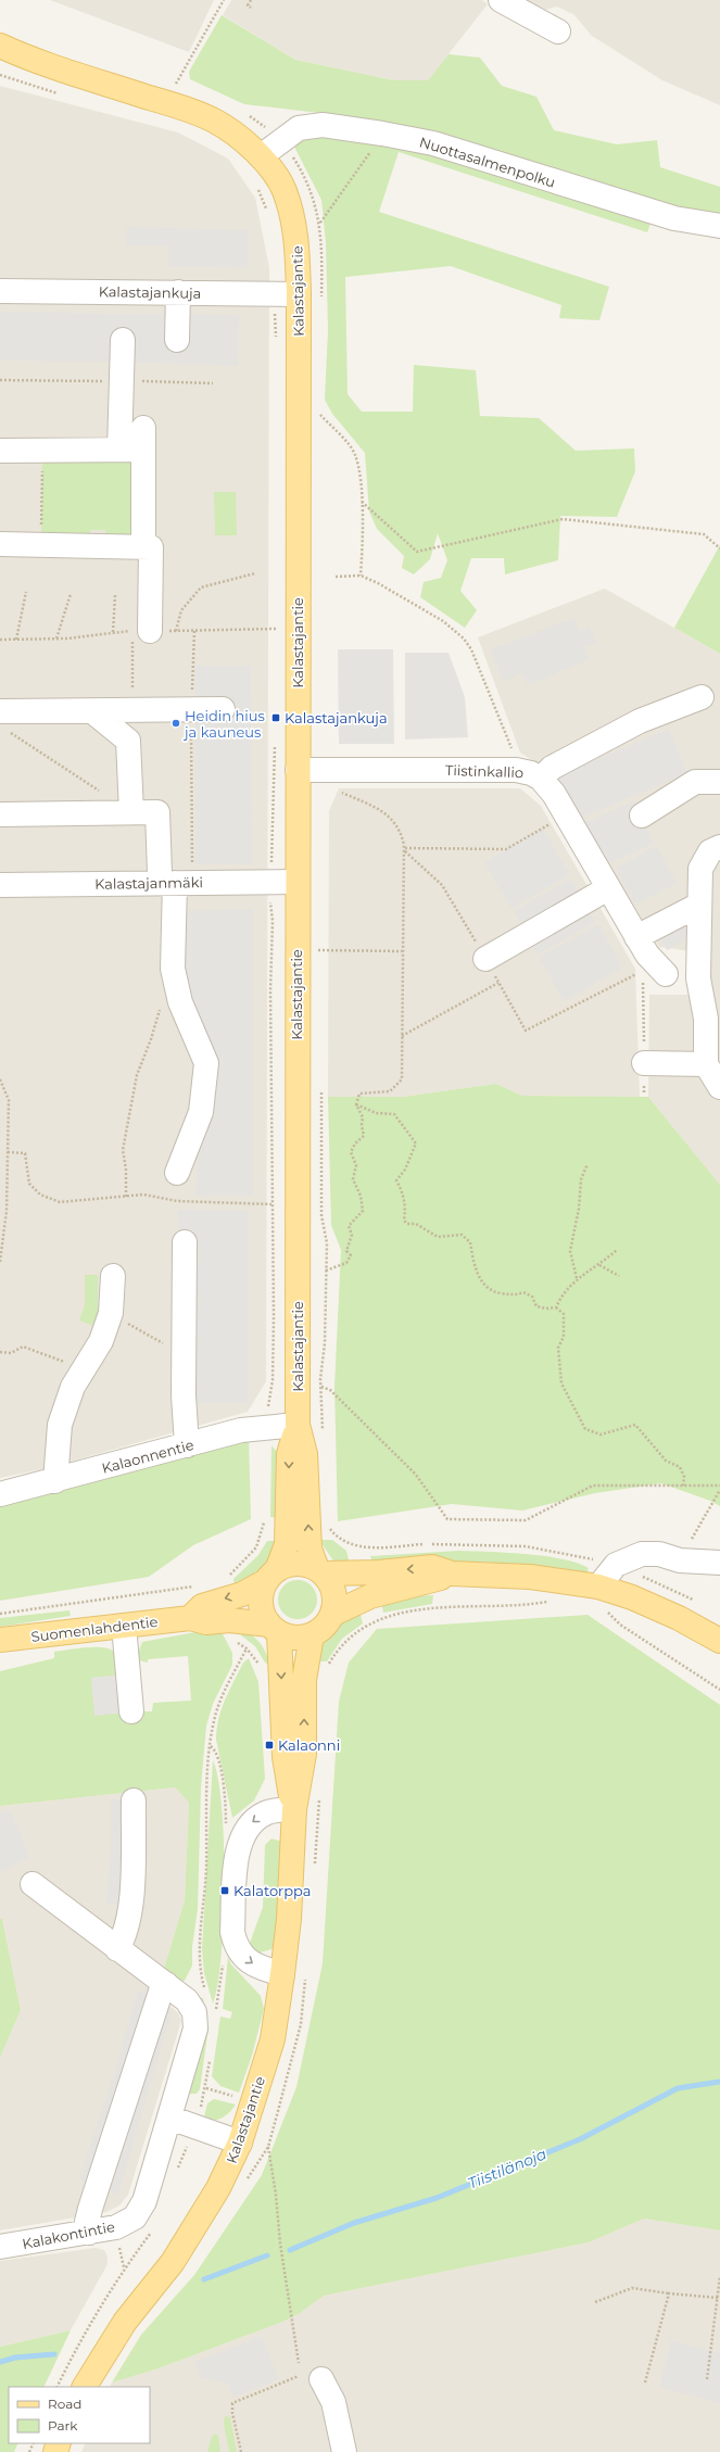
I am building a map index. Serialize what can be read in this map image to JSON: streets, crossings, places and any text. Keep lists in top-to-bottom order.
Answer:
{
  "streets": {
    "main road": ["Kalastajantie", "Suomenlahdentie"],
    "street": [
      "Nuottasalmenpolku",
      "Kalastajankuja",
      "Tiistinkallio",
      "Kalastajanmäki",
      "Kalaonnentie",
      "Kalakontintie"
    ]
  },
  "crossings": [
    ["Nuottasalmenpolku", "Kalastajantie"],
    ["Kalastajantie", "Kalastajankuja"],
    ["Kalastajantie", "Tiistinkallio"],
    ["Kalastajantie", "Kalastajanmäki"],
    ["Kalastajantie", "Kalaonnentie"],
    ["Kalastajantie", "Suomenlahdentie"]
  ],
  "water": ["Tiistilänoja"],
  "places": {
    "transit": ["Kalastajankuja", "Kalaonni", "Kalatorppa"],
    "other": ["Heidin hius ja kauneus"]
  },
  "legend": ["Road", "Park"]
}
